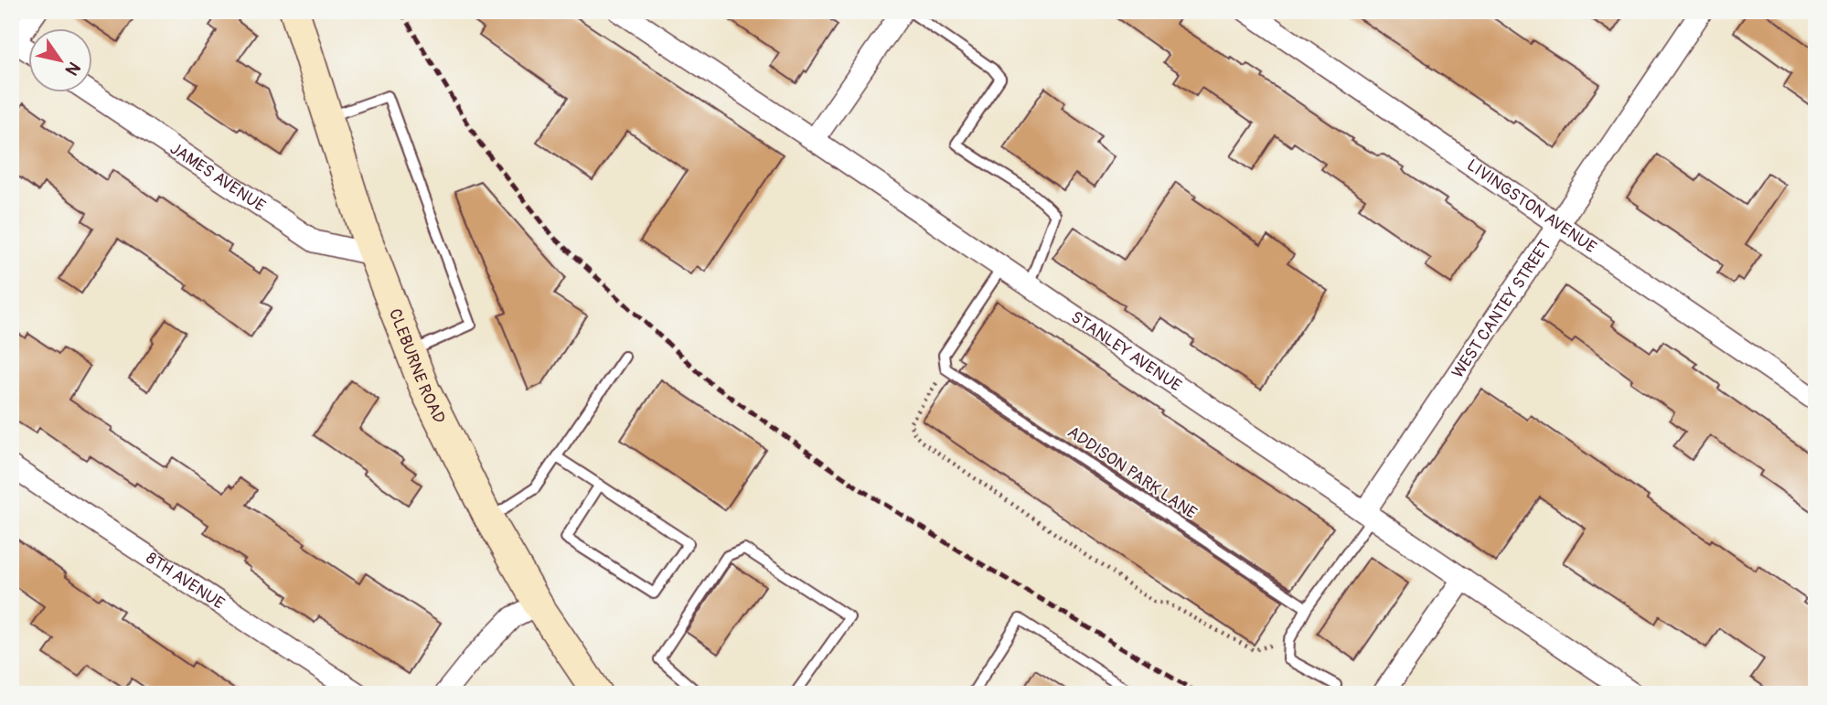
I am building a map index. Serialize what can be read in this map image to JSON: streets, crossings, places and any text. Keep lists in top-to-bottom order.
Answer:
{
  "streets": {
    "main road": ["CLEBURNE ROAD"],
    "street": [
      "JAMES AVENUE",
      "LIVINGSTON AVENUE",
      "WEST CANTEY STREET",
      "STANLEY AVENUE",
      "8TH AVENUE"
    ],
    "lane": ["ADDISON PARK LANE"]
  },
  "crossings": [
    ["JAMES AVENUE", "CLEBURNE ROAD"],
    ["LIVINGSTON AVENUE", "WEST CANTEY STREET"],
    ["WEST CANTEY STREET", "STANLEY AVENUE"]
  ],
  "north": "bottom right"
}
